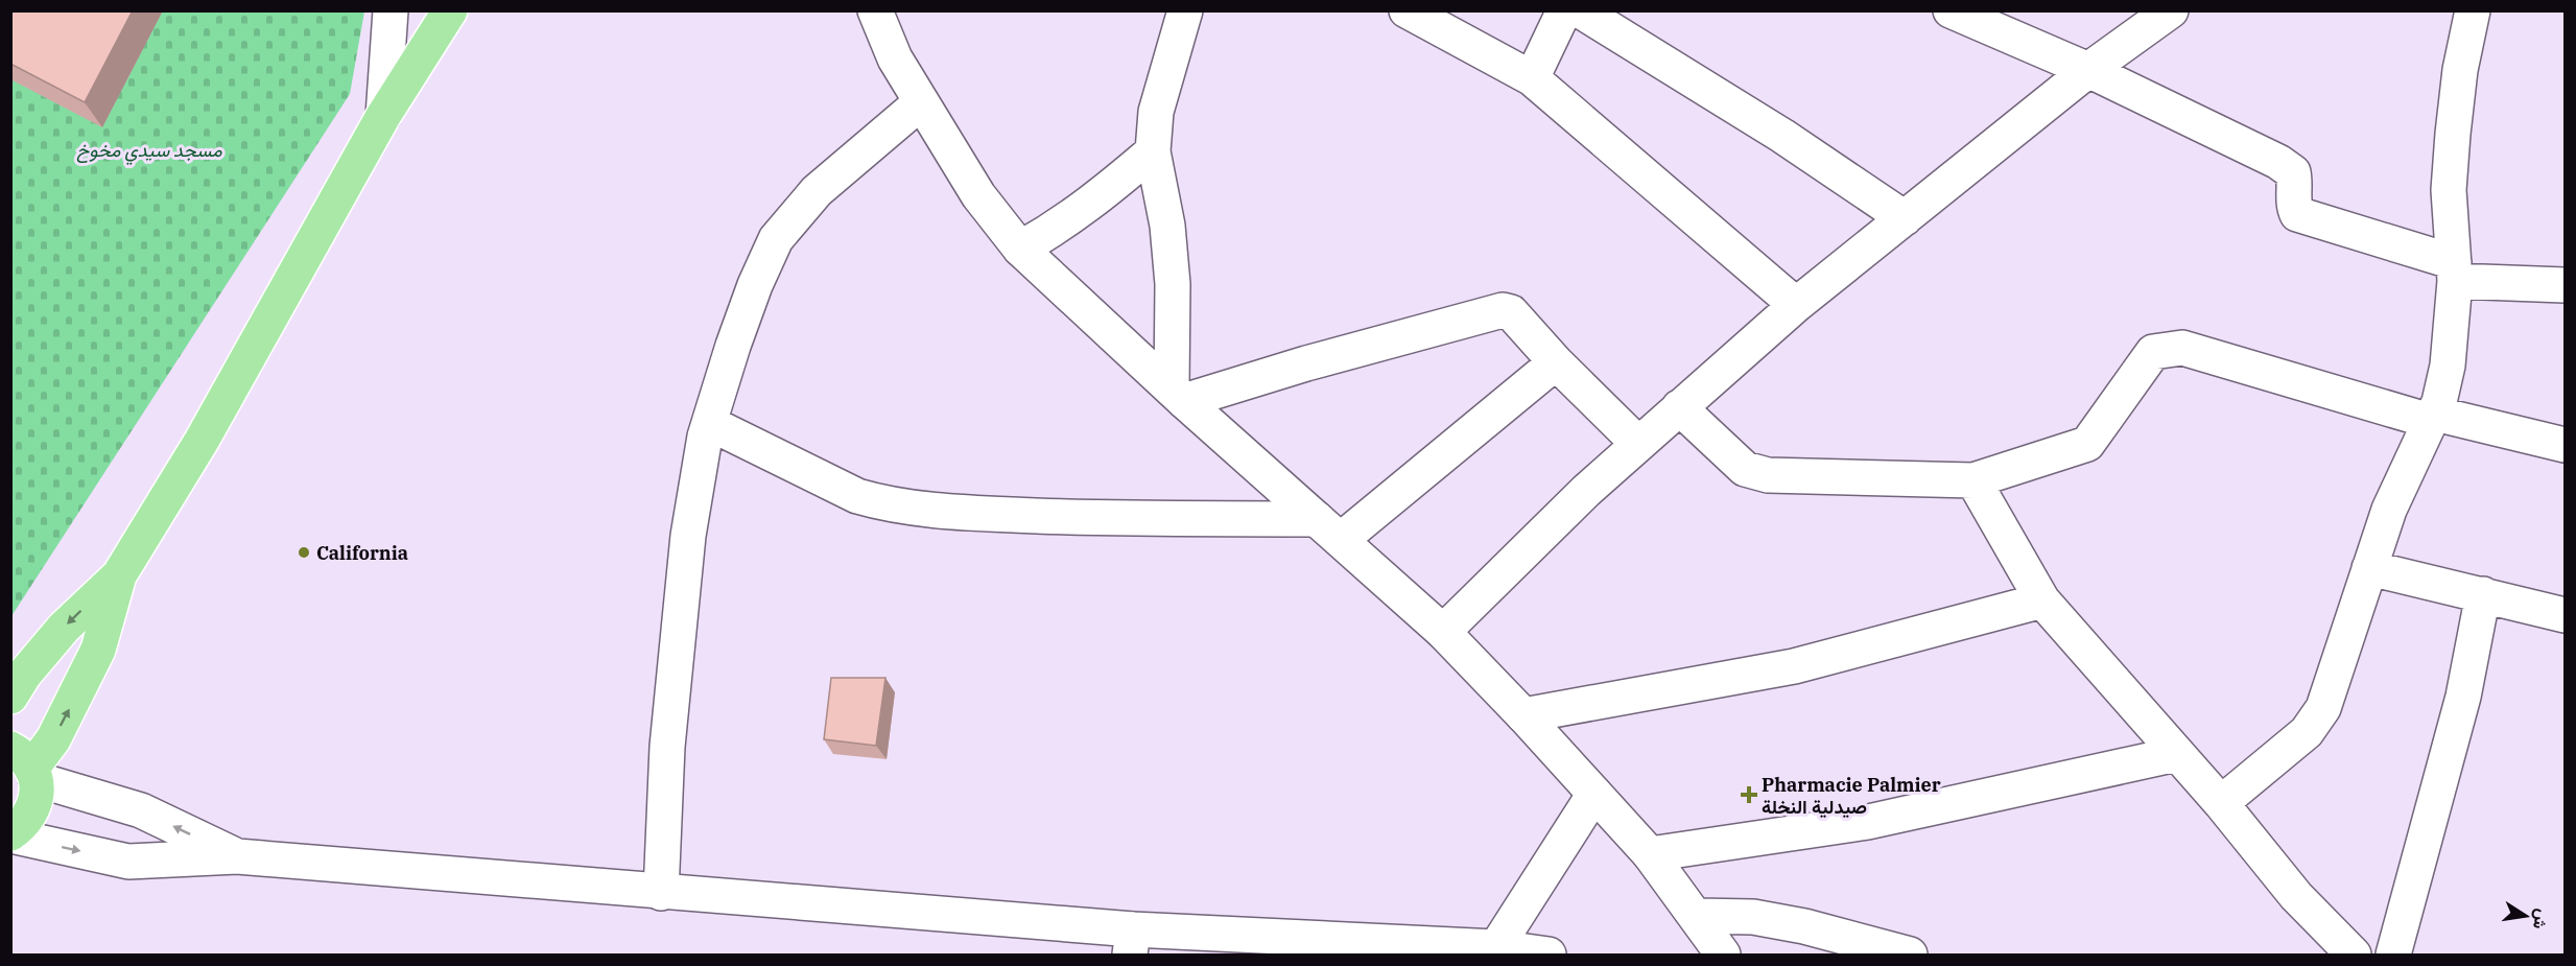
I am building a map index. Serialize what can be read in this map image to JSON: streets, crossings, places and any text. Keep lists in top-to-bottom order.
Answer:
{
  "parks": ["مسجد سيدي مخوخ"],
  "places": {
    "other": ["California"],
    "health": ["Pharmacie Palmier صيدلية النخلة"]
  },
  "north": "right"
}
